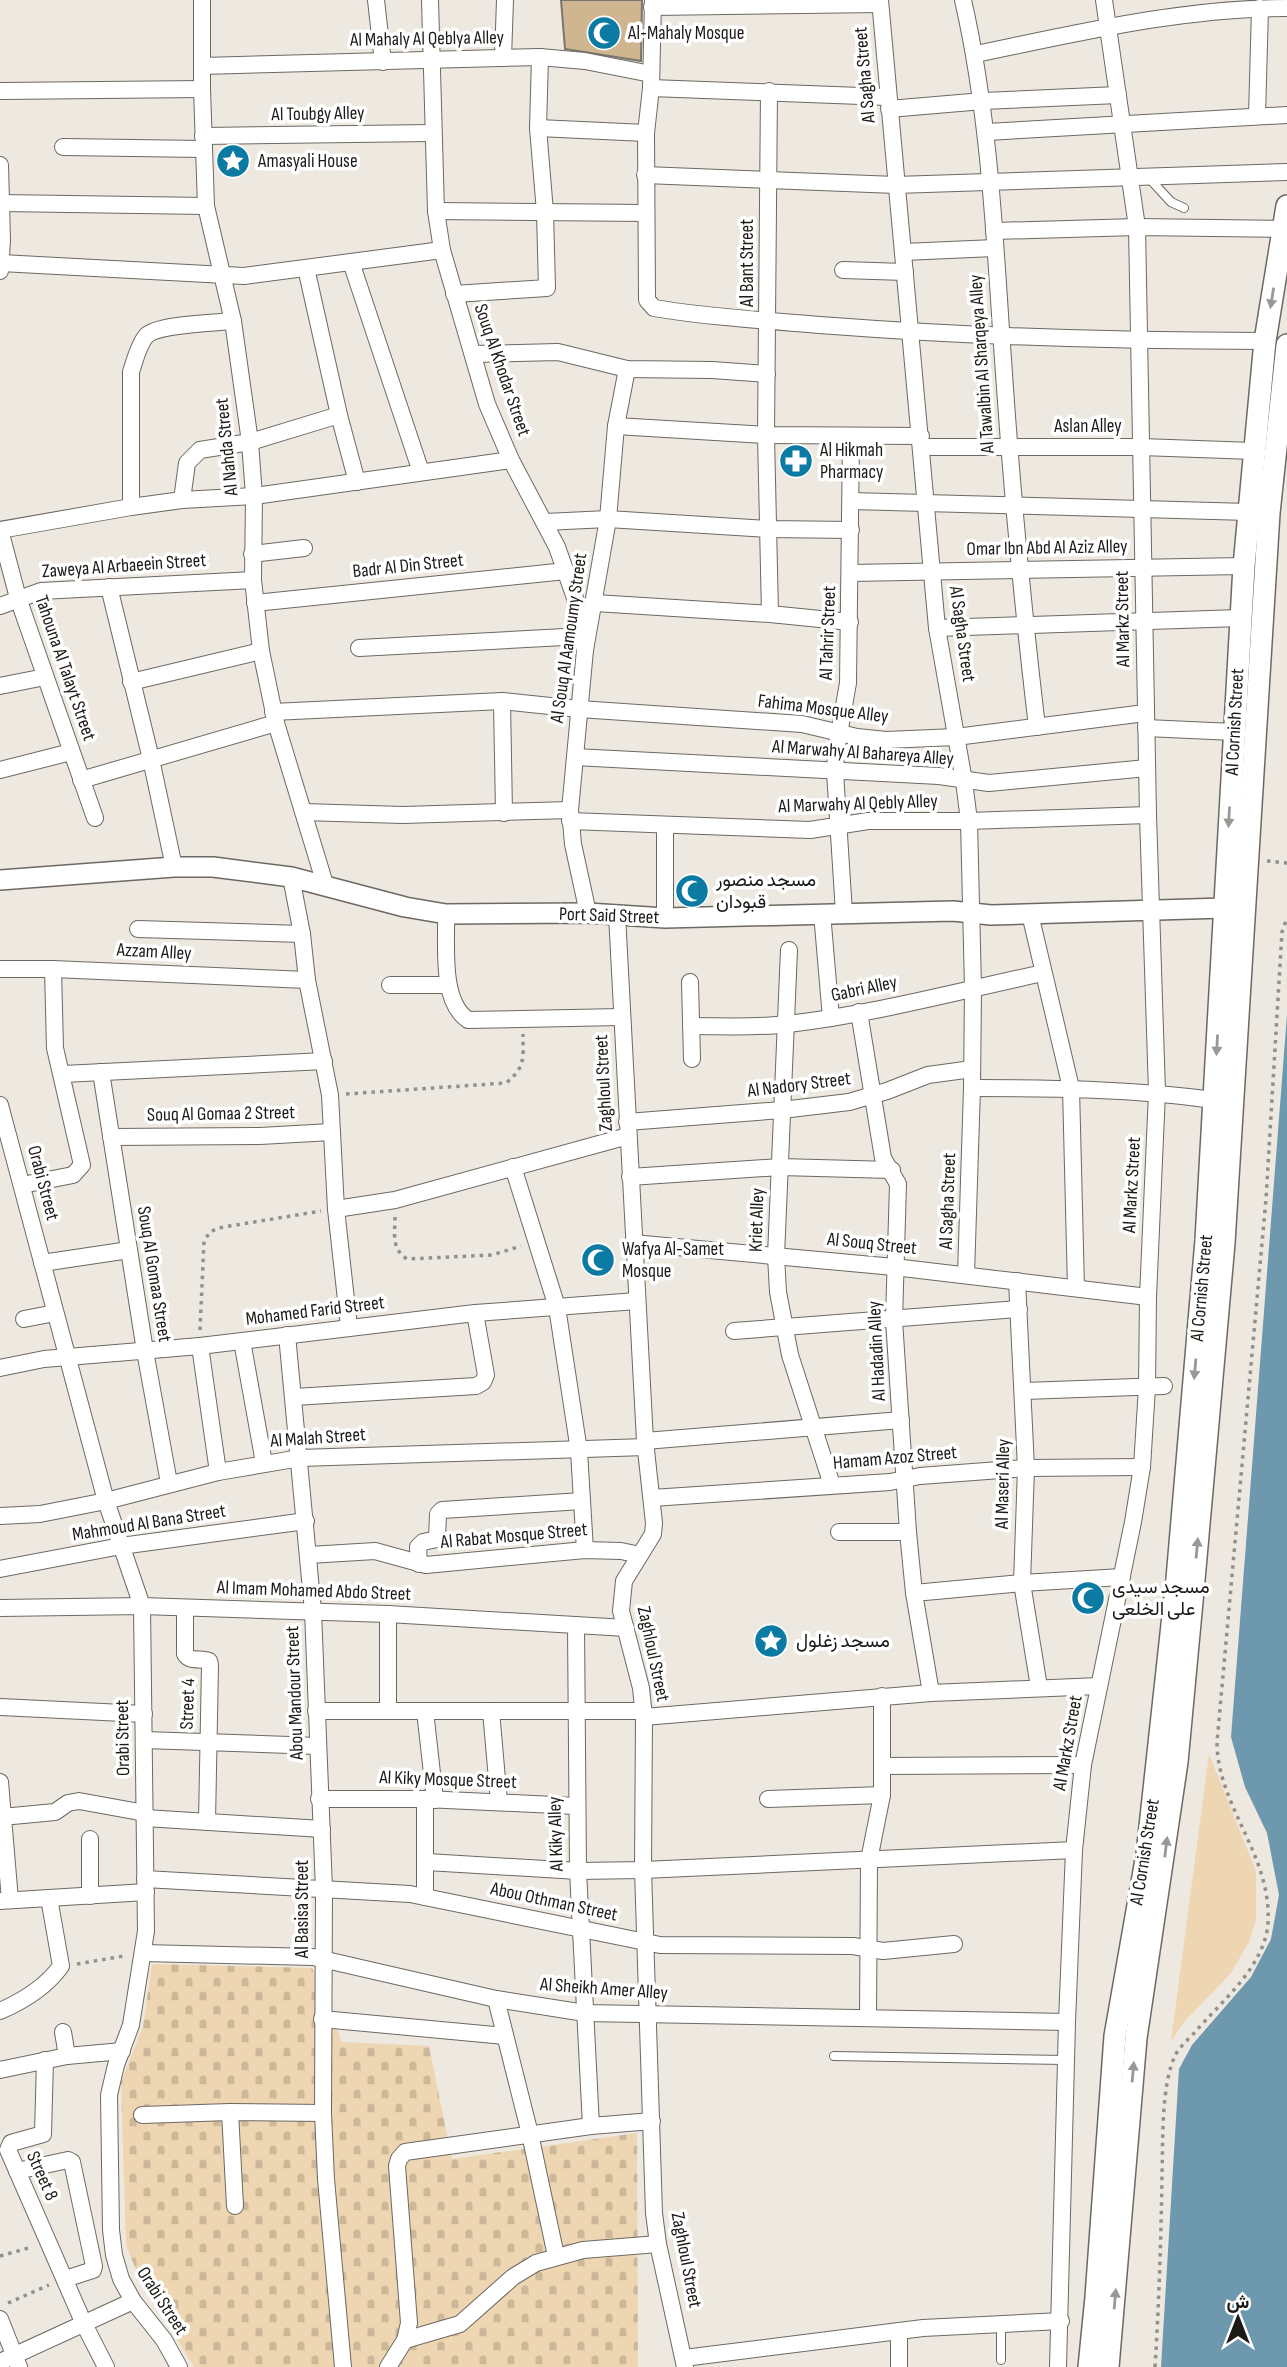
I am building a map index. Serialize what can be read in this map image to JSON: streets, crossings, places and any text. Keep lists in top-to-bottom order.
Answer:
{
  "streets": {
    "main road": ["Al Cornish Street"],
    "street": [
      "Al Mahaly Al Qeblya Alley",
      "Al Sagha Street",
      "Al Toubgy Alley",
      "Al Bant Street",
      "Al Tawalbin Al Sharqeya Alley",
      "Souq Al Khodar Street",
      "Aslan Alley",
      "Al Nahda Street",
      "Omar Ibn Abd Al Aziz Alley",
      "Zaweya Al Arbaeein Street",
      "Badr Al Din Street",
      "Al Markz Street",
      "Al Tahrir Street",
      "Al Souq Al Aamoumy Street",
      "Tahouna Al Talayt Street",
      "Fahima Mosque Alley",
      "Al Marwahy Al Bahareya Alley",
      "Al Marwahy Al Qebly Alley",
      "Port Said Street",
      "Azzam Alley",
      "Gabri Alley",
      "Zaghloul Street",
      "Al Nadory Street",
      "Souq Al Gomaa 2 Street",
      "Orabi Street",
      "Kriet Alley",
      "Al Souq Street",
      "Souq Al Gomaa Street",
      "Mohamed Farid Street",
      "Al Hadadin Alley",
      "Al Malah Street",
      "Hamam Azoz Street",
      "Al Maseri Alley",
      "Mahmoud Al Bana Street",
      "Al Rabat Mosque Street",
      "Al Imam Mohamed Abdo Street",
      "Abou Mandour Street",
      "Street 4",
      "Al Kiky Mosque Street",
      "Al Kiky Alley",
      "Abou Othman Street",
      "Al Basisa Street",
      "Al Sheikh Amer Alley",
      "Street 8"
    ]
  },
  "crossings": [
    ["Al Mahaly Al Qeblya Alley", "Al Sagha Street"],
    ["Al Mahaly Al Qeblya Alley", "Al Bant Street"],
    ["Al Mahaly Al Qeblya Alley", "Al Tawalbin Al Sharqeya Alley"],
    ["Al Mahaly Al Qeblya Alley", "Souq Al Khodar Street"],
    ["Al Mahaly Al Qeblya Alley", "Al Nahda Street"],
    ["Al Mahaly Al Qeblya Alley", "Al Markz Street"],
    ["Al Sagha Street", "Aslan Alley"],
    ["Al Sagha Street", "Omar Ibn Abd Al Aziz Alley"],
    ["Al Sagha Street", "Fahima Mosque Alley"],
    ["Al Sagha Street", "Al Marwahy Al Bahareya Alley"],
    ["Al Sagha Street", "Al Marwahy Al Qebly Alley"],
    ["Al Sagha Street", "Port Said Street"],
    ["Al Sagha Street", "Gabri Alley"],
    ["Al Sagha Street", "Al Nadory Street"],
    ["Al Sagha Street", "Al Souq Street"],
    ["Al Toubgy Alley", "Souq Al Khodar Street"],
    ["Al Toubgy Alley", "Al Nahda Street"],
    ["Al Bant Street", "Aslan Alley"],
    ["Al Tawalbin Al Sharqeya Alley", "Aslan Alley"],
    ["Al Tawalbin Al Sharqeya Alley", "Omar Ibn Abd Al Aziz Alley"],
    ["Al Tawalbin Al Sharqeya Alley", "Fahima Mosque Alley"],
    ["Souq Al Khodar Street", "Badr Al Din Street"],
    ["Souq Al Khodar Street", "Al Souq Al Aamoumy Street"],
    ["Aslan Alley", "Al Markz Street"],
    ["Aslan Alley", "Al Tahrir Street"],
    ["Aslan Alley", "Al Souq Al Aamoumy Street"],
    ["Aslan Alley", "Al Cornish Street"],
    ["Al Nahda Street", "Zaweya Al Arbaeein Street"],
    ["Al Nahda Street", "Badr Al Din Street"],
    ["Al Nahda Street", "Fahima Mosque Alley"],
    ["Al Nahda Street", "Al Marwahy Al Qebly Alley"],
    ["Al Nahda Street", "Port Said Street"],
    ["Omar Ibn Abd Al Aziz Alley", "Al Markz Street"],
    ["Omar Ibn Abd Al Aziz Alley", "Al Tahrir Street"],
    ["Omar Ibn Abd Al Aziz Alley", "Al Cornish Street"],
    ["Zaweya Al Arbaeein Street", "Tahouna Al Talayt Street"],
    ["Al Markz Street", "Fahima Mosque Alley"],
    ["Al Markz Street", "Al Marwahy Al Bahareya Alley"],
    ["Al Markz Street", "Al Marwahy Al Qebly Alley"],
    ["Al Markz Street", "Port Said Street"],
    ["Al Markz Street", "Al Souq Street"],
    ["Al Markz Street", "Hamam Azoz Street"],
    ["Al Markz Street", "Al Sheikh Amer Alley"],
    ["Al Tahrir Street", "Fahima Mosque Alley"],
    ["Al Tahrir Street", "Al Marwahy Al Bahareya Alley"],
    ["Al Tahrir Street", "Al Marwahy Al Qebly Alley"],
    ["Al Tahrir Street", "Port Said Street"],
    ["Al Souq Al Aamoumy Street", "Fahima Mosque Alley"],
    ["Al Souq Al Aamoumy Street", "Al Marwahy Al Bahareya Alley"],
    ["Al Souq Al Aamoumy Street", "Al Marwahy Al Qebly Alley"],
    ["Al Souq Al Aamoumy Street", "Port Said Street"],
    ["Tahouna Al Talayt Street", "Fahima Mosque Alley"],
    ["Fahima Mosque Alley", "Al Cornish Street"],
    ["Al Cornish Street", "Port Said Street"],
    ["Port Said Street", "Zaghloul Street"],
    ["Gabri Alley", "Kriet Alley"],
    ["Gabri Alley", "Al Hadadin Alley"],
    ["Zaghloul Street", "Al Nadory Street"],
    ["Zaghloul Street", "Al Souq Street"],
    ["Zaghloul Street", "Mohamed Farid Street"],
    ["Zaghloul Street", "Al Malah Street"],
    ["Zaghloul Street", "Hamam Azoz Street"],
    ["Zaghloul Street", "Al Rabat Mosque Street"],
    ["Zaghloul Street", "Al Imam Mohamed Abdo Street"],
    ["Zaghloul Street", "Abou Othman Street"],
    ["Zaghloul Street", "Al Sheikh Amer Alley"],
    ["Al Nadory Street", "Kriet Alley"],
    ["Al Nadory Street", "Al Hadadin Alley"],
    ["Souq Al Gomaa 2 Street", "Souq Al Gomaa Street"],
    ["Orabi Street", "Mohamed Farid Street"],
    ["Orabi Street", "Al Malah Street"],
    ["Orabi Street", "Mahmoud Al Bana Street"],
    ["Orabi Street", "Al Imam Mohamed Abdo Street"],
    ["Orabi Street", "Abou Othman Street"],
    ["Orabi Street", "Al Sheikh Amer Alley"],
    ["Kriet Alley", "Al Souq Street"],
    ["Kriet Alley", "Al Malah Street"],
    ["Kriet Alley", "Hamam Azoz Street"],
    ["Al Souq Street", "Al Hadadin Alley"],
    ["Al Souq Street", "Al Maseri Alley"],
    ["Souq Al Gomaa Street", "Mohamed Farid Street"],
    ["Souq Al Gomaa Street", "Al Malah Street"],
    ["Mohamed Farid Street", "Abou Mandour Street"],
    ["Al Hadadin Alley", "Al Malah Street"],
    ["Al Hadadin Alley", "Hamam Azoz Street"],
    ["Al Malah Street", "Abou Mandour Street"],
    ["Hamam Azoz Street", "Al Maseri Alley"],
    ["Mahmoud Al Bana Street", "Abou Mandour Street"],
    ["Al Rabat Mosque Street", "Abou Mandour Street"],
    ["Al Imam Mohamed Abdo Street", "Abou Mandour Street"],
    ["Al Imam Mohamed Abdo Street", "Street 4"],
    ["Al Imam Mohamed Abdo Street", "Al Kiky Alley"],
    ["Abou Mandour Street", "Al Kiky Mosque Street"],
    ["Abou Mandour Street", "Al Basisa Street"],
    ["Al Kiky Mosque Street", "Al Kiky Alley"],
    ["Al Kiky Mosque Street", "Al Basisa Street"],
    ["Al Kiky Alley", "Abou Othman Street"],
    ["Al Kiky Alley", "Al Sheikh Amer Alley"],
    ["Abou Othman Street", "Al Basisa Street"],
    ["Al Basisa Street", "Al Sheikh Amer Alley"]
  ],
  "places": {
    "mosque": [
      "Al-Mahaly Mosque",
      "مسجد منصور قبودان",
      "Wafya Al-Samet Mosque",
      "مسجد سيدى على الخلعى"
    ],
    "place": ["Amasyali House", "مسجد زغلول"],
    "pharmacy": ["Al Hikmah Pharmacy"]
  },
  "north": "top"
}
